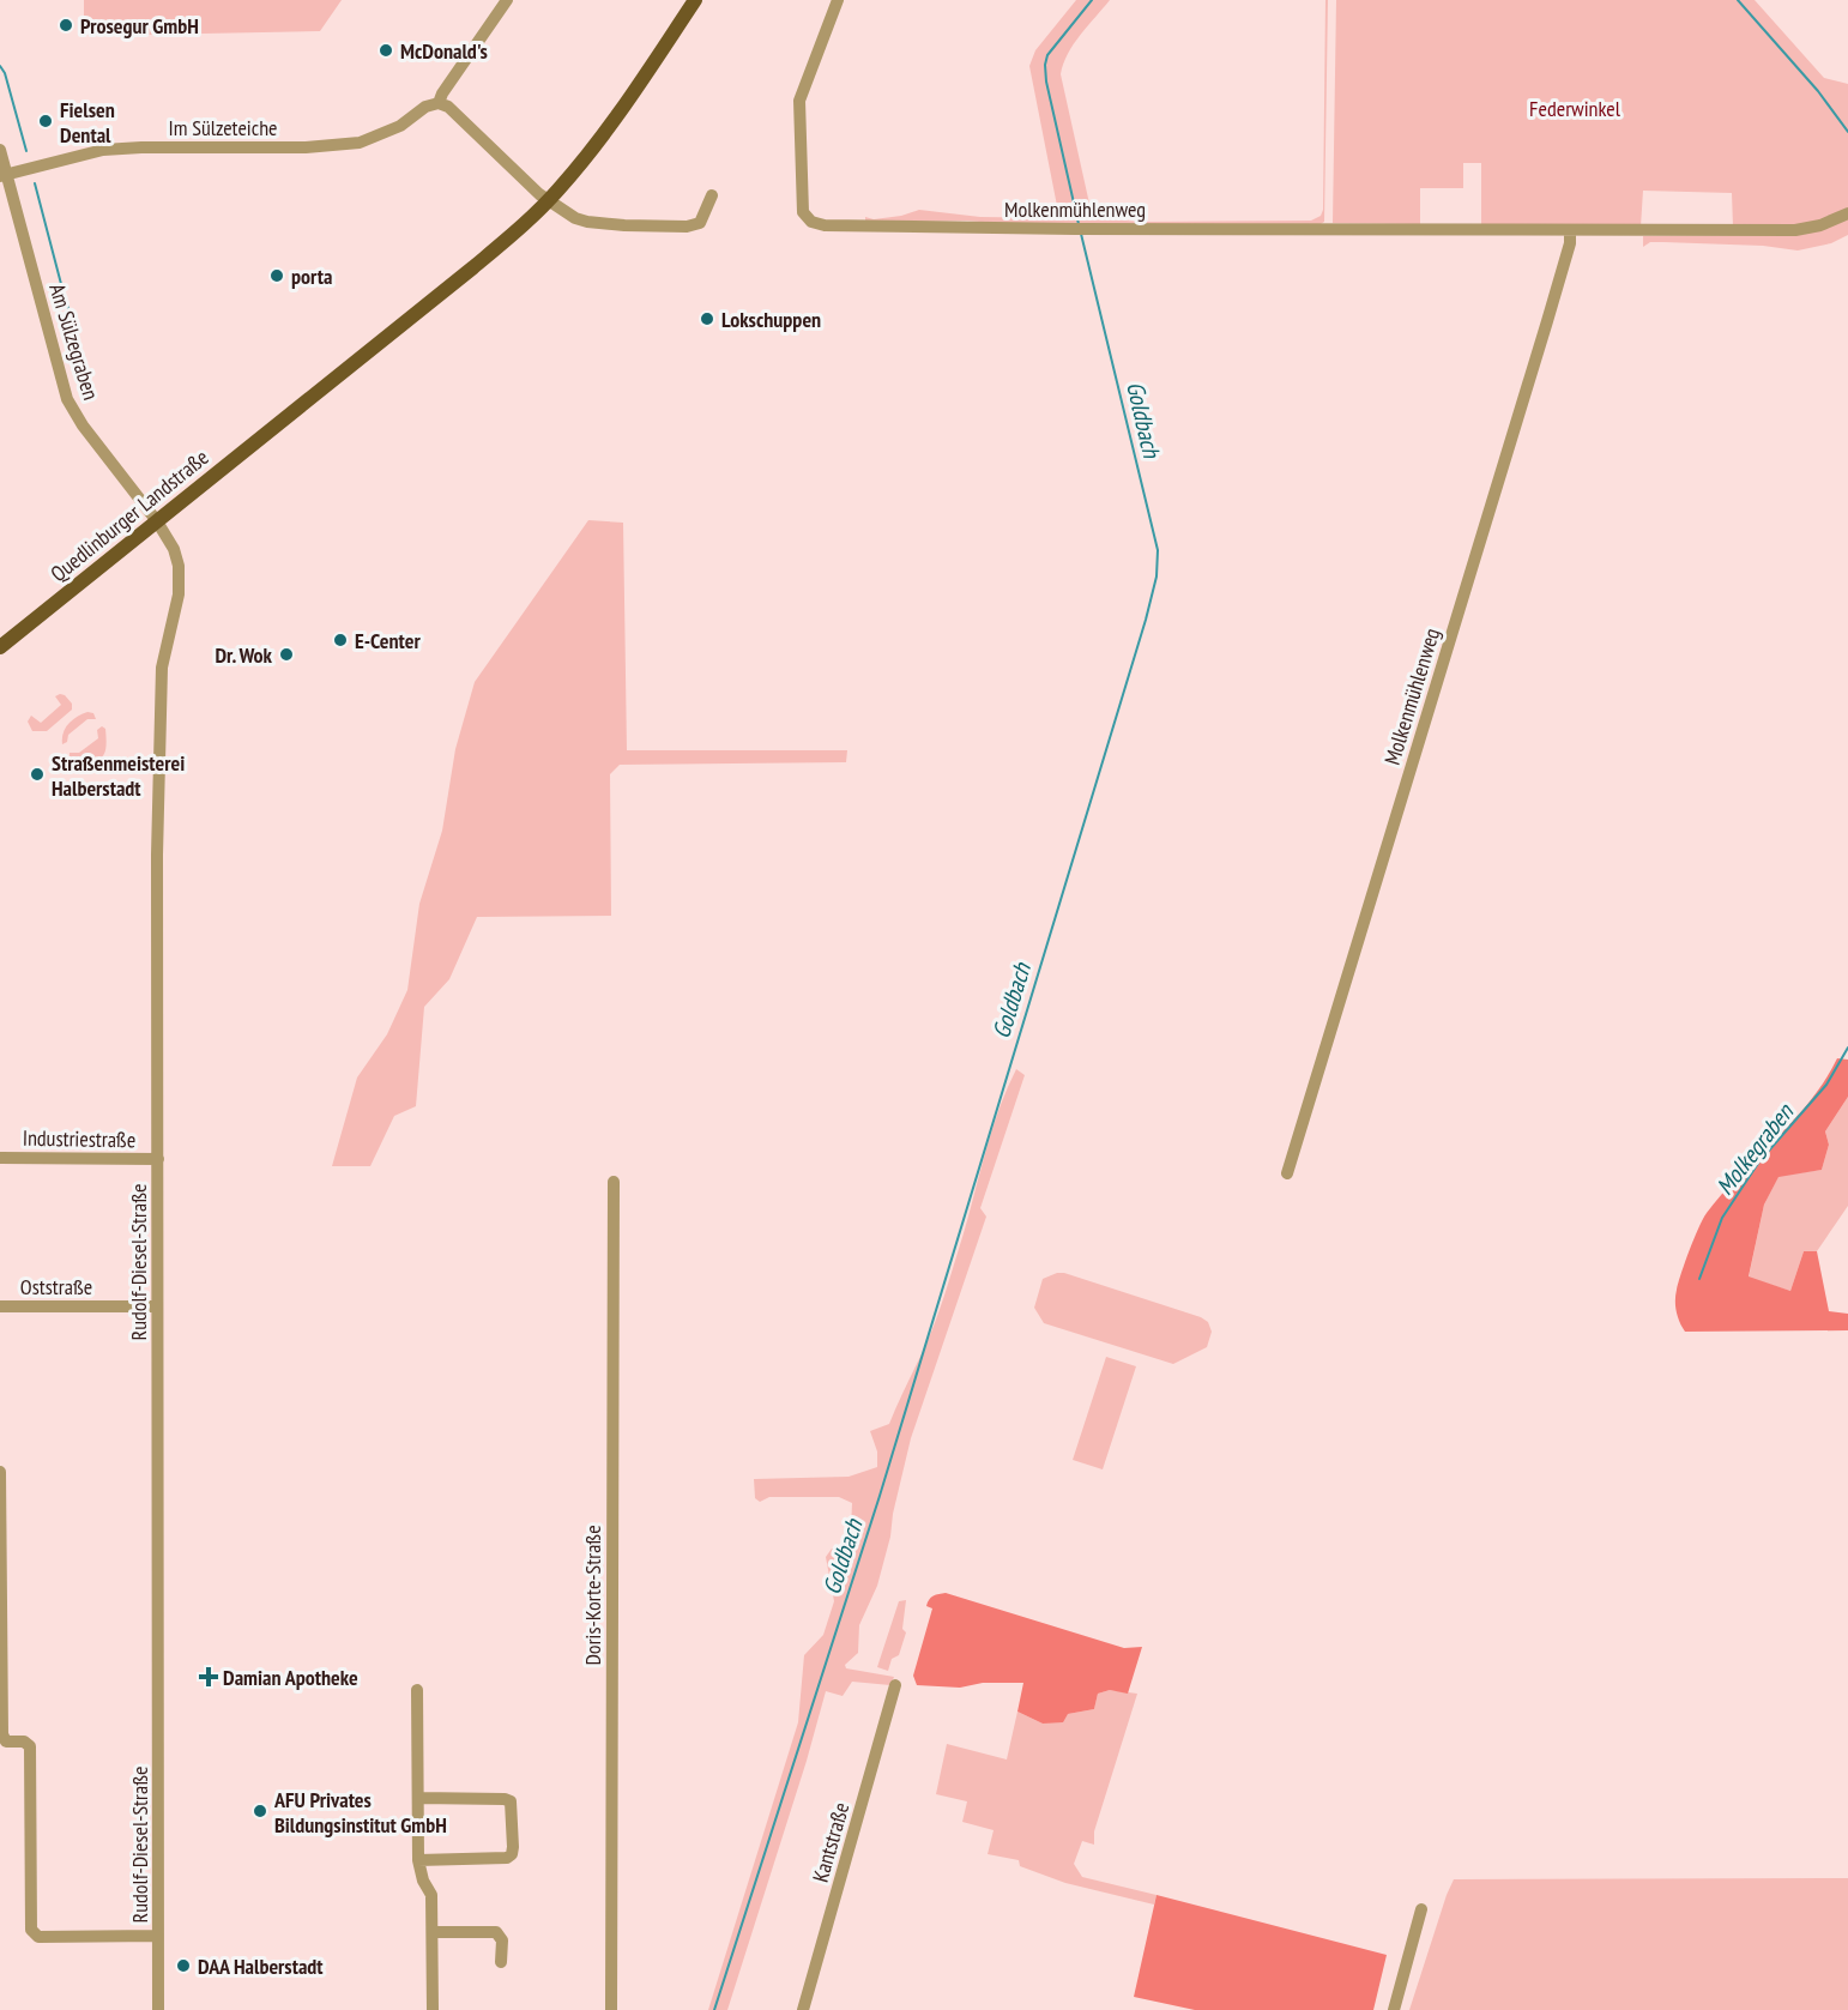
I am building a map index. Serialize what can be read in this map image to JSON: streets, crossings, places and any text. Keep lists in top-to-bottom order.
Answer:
{
  "streets": {
    "main road": ["Quedlinburger Landstraße"],
    "street": [
      "Im Sülzeteiche",
      "Molkenmühlenweg",
      "Am Sülzegraben",
      "Industriestraße",
      "Rudolf-Diesel-Straße",
      "Oststraße",
      "Doris-Korte-Straße",
      "Kantstraße"
    ]
  },
  "crossings": [
    ["Im Sülzeteiche", "Am Sülzegraben"],
    ["Am Sülzegraben", "Quedlinburger Landstraße"],
    ["Am Sülzegraben", "Rudolf-Diesel-Straße"],
    ["Quedlinburger Landstraße", "Rudolf-Diesel-Straße"],
    ["Industriestraße", "Rudolf-Diesel-Straße"],
    ["Rudolf-Diesel-Straße", "Oststraße"]
  ],
  "water": ["Goldbach", "Molkegraben"],
  "parks": ["Federwinkel"],
  "places": {
    "other": [
      "Prosegur GmbH",
      "McDonald's",
      "Fielsen Dental",
      "porta",
      "Lokschuppen",
      "E-Center",
      "Dr. Wok",
      "Straßenmeisterei Halberstadt",
      "AFU Privates Bildungsinstitut GmbH",
      "DAA Halberstadt"
    ],
    "health": ["Damian Apotheke"]
  }
}
